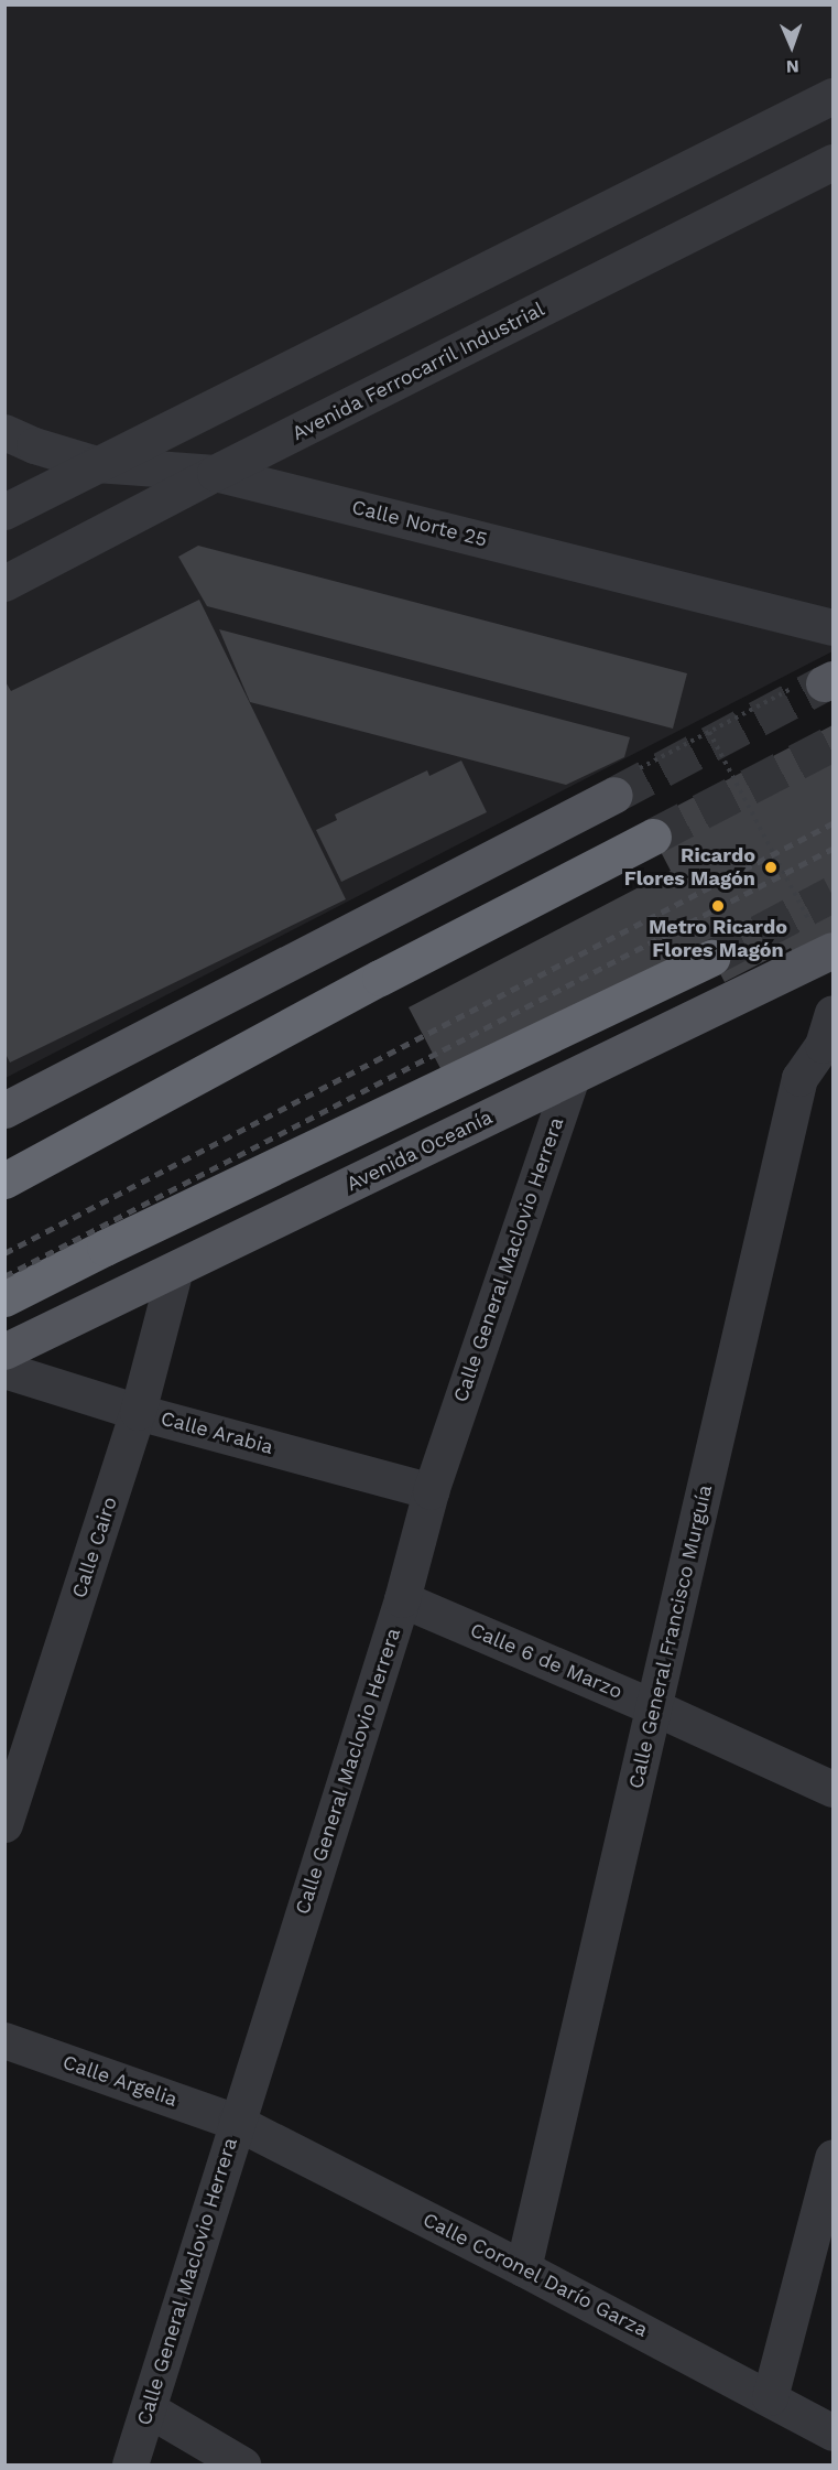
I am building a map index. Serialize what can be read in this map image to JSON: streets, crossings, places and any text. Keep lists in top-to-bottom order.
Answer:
{
  "streets": {
    "main road": ["Avenida Oceanía"],
    "street": [
      "Avenida Ferrocarril Industrial",
      "Calle Norte 25",
      "Calle General Maclovio Herrera",
      "Calle Arabia",
      "Calle Cairo",
      "Calle General Francisco Murguía",
      "Calle 6 de Marzo",
      "Calle Argelia",
      "Calle Coronel Darío Garza"
    ]
  },
  "crossings": [
    ["Avenida Ferrocarril Industrial", "Calle Norte 25"],
    ["Avenida Oceanía", "Calle General Maclovio Herrera"],
    ["Avenida Oceanía", "Calle Cairo"],
    ["Calle General Maclovio Herrera", "Calle Arabia"],
    ["Calle General Maclovio Herrera", "Calle 6 de Marzo"],
    ["Calle General Maclovio Herrera", "Calle Argelia"],
    ["Calle General Maclovio Herrera", "Calle Coronel Darío Garza"],
    ["Calle Arabia", "Calle Cairo"],
    ["Calle General Francisco Murguía", "Calle 6 de Marzo"],
    ["Calle General Francisco Murguía", "Calle Coronel Darío Garza"],
    ["Calle Argelia", "Calle Coronel Darío Garza"]
  ],
  "places": ["Ricardo Flores Magón", "Metro Ricardo Flores Magón"],
  "north": "bottom"
}
